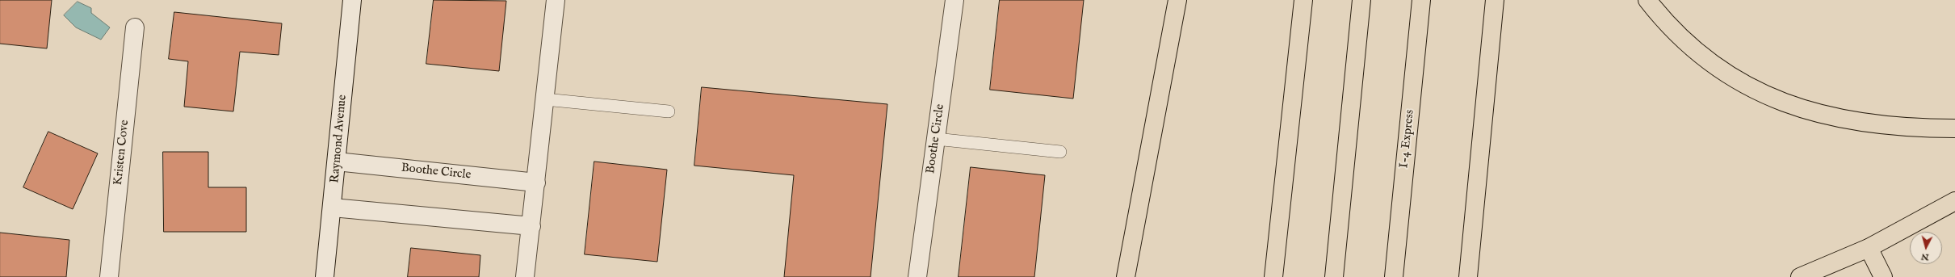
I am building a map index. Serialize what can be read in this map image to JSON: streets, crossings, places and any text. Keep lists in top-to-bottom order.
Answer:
{
  "streets": {
    "main road": ["I-4 Express"],
    "street": ["Raymond Avenue", "Boothe Circle", "Kristen Cove"]
  },
  "crossings": [
    ["Raymond Avenue", "Boothe Circle"]
  ],
  "north": "bottom"
}
